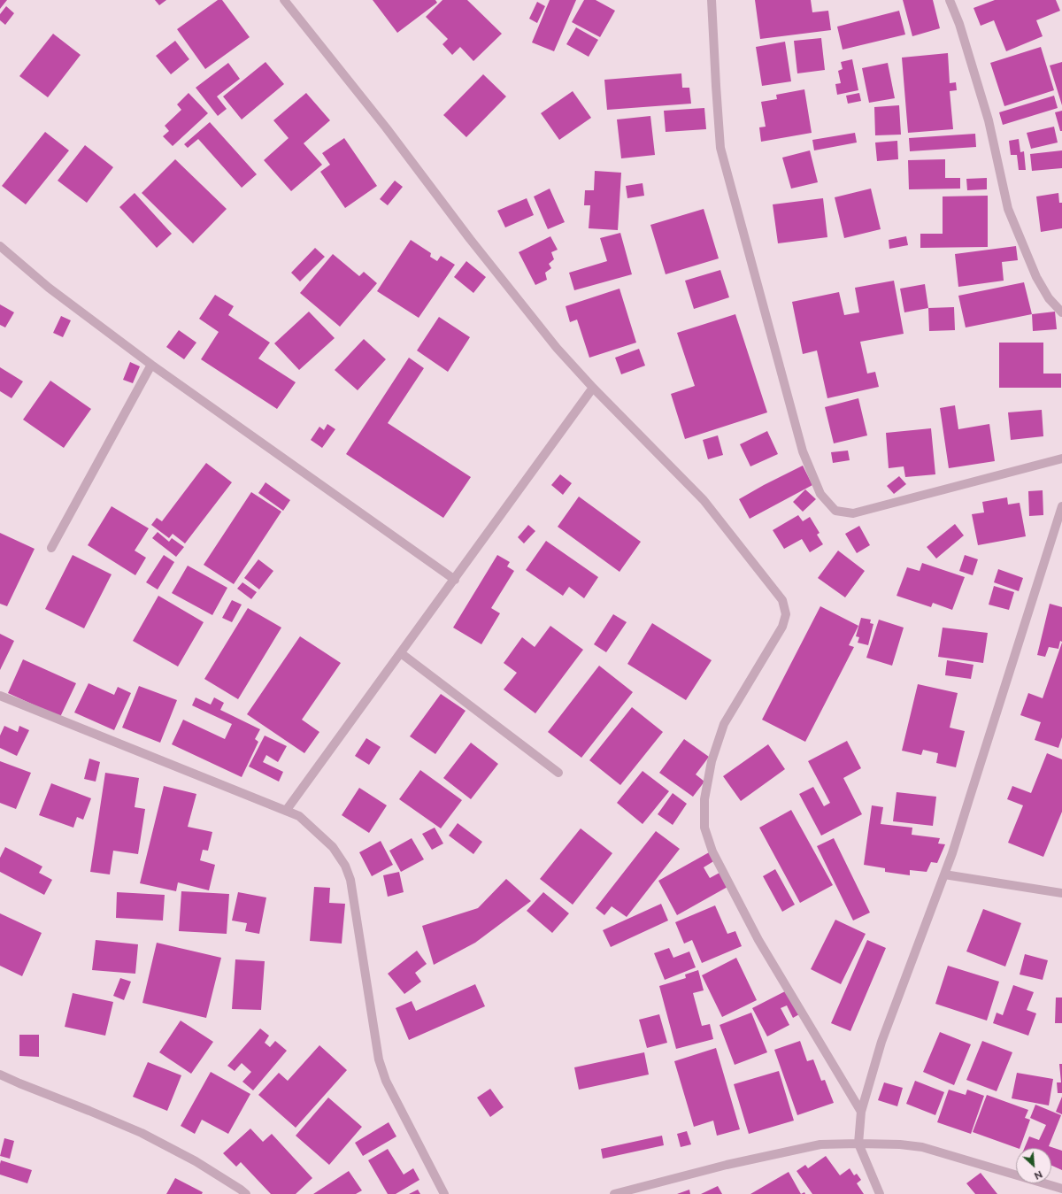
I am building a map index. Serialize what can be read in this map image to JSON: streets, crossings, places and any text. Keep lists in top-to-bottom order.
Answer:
{
  "north": "bottom right"
}
